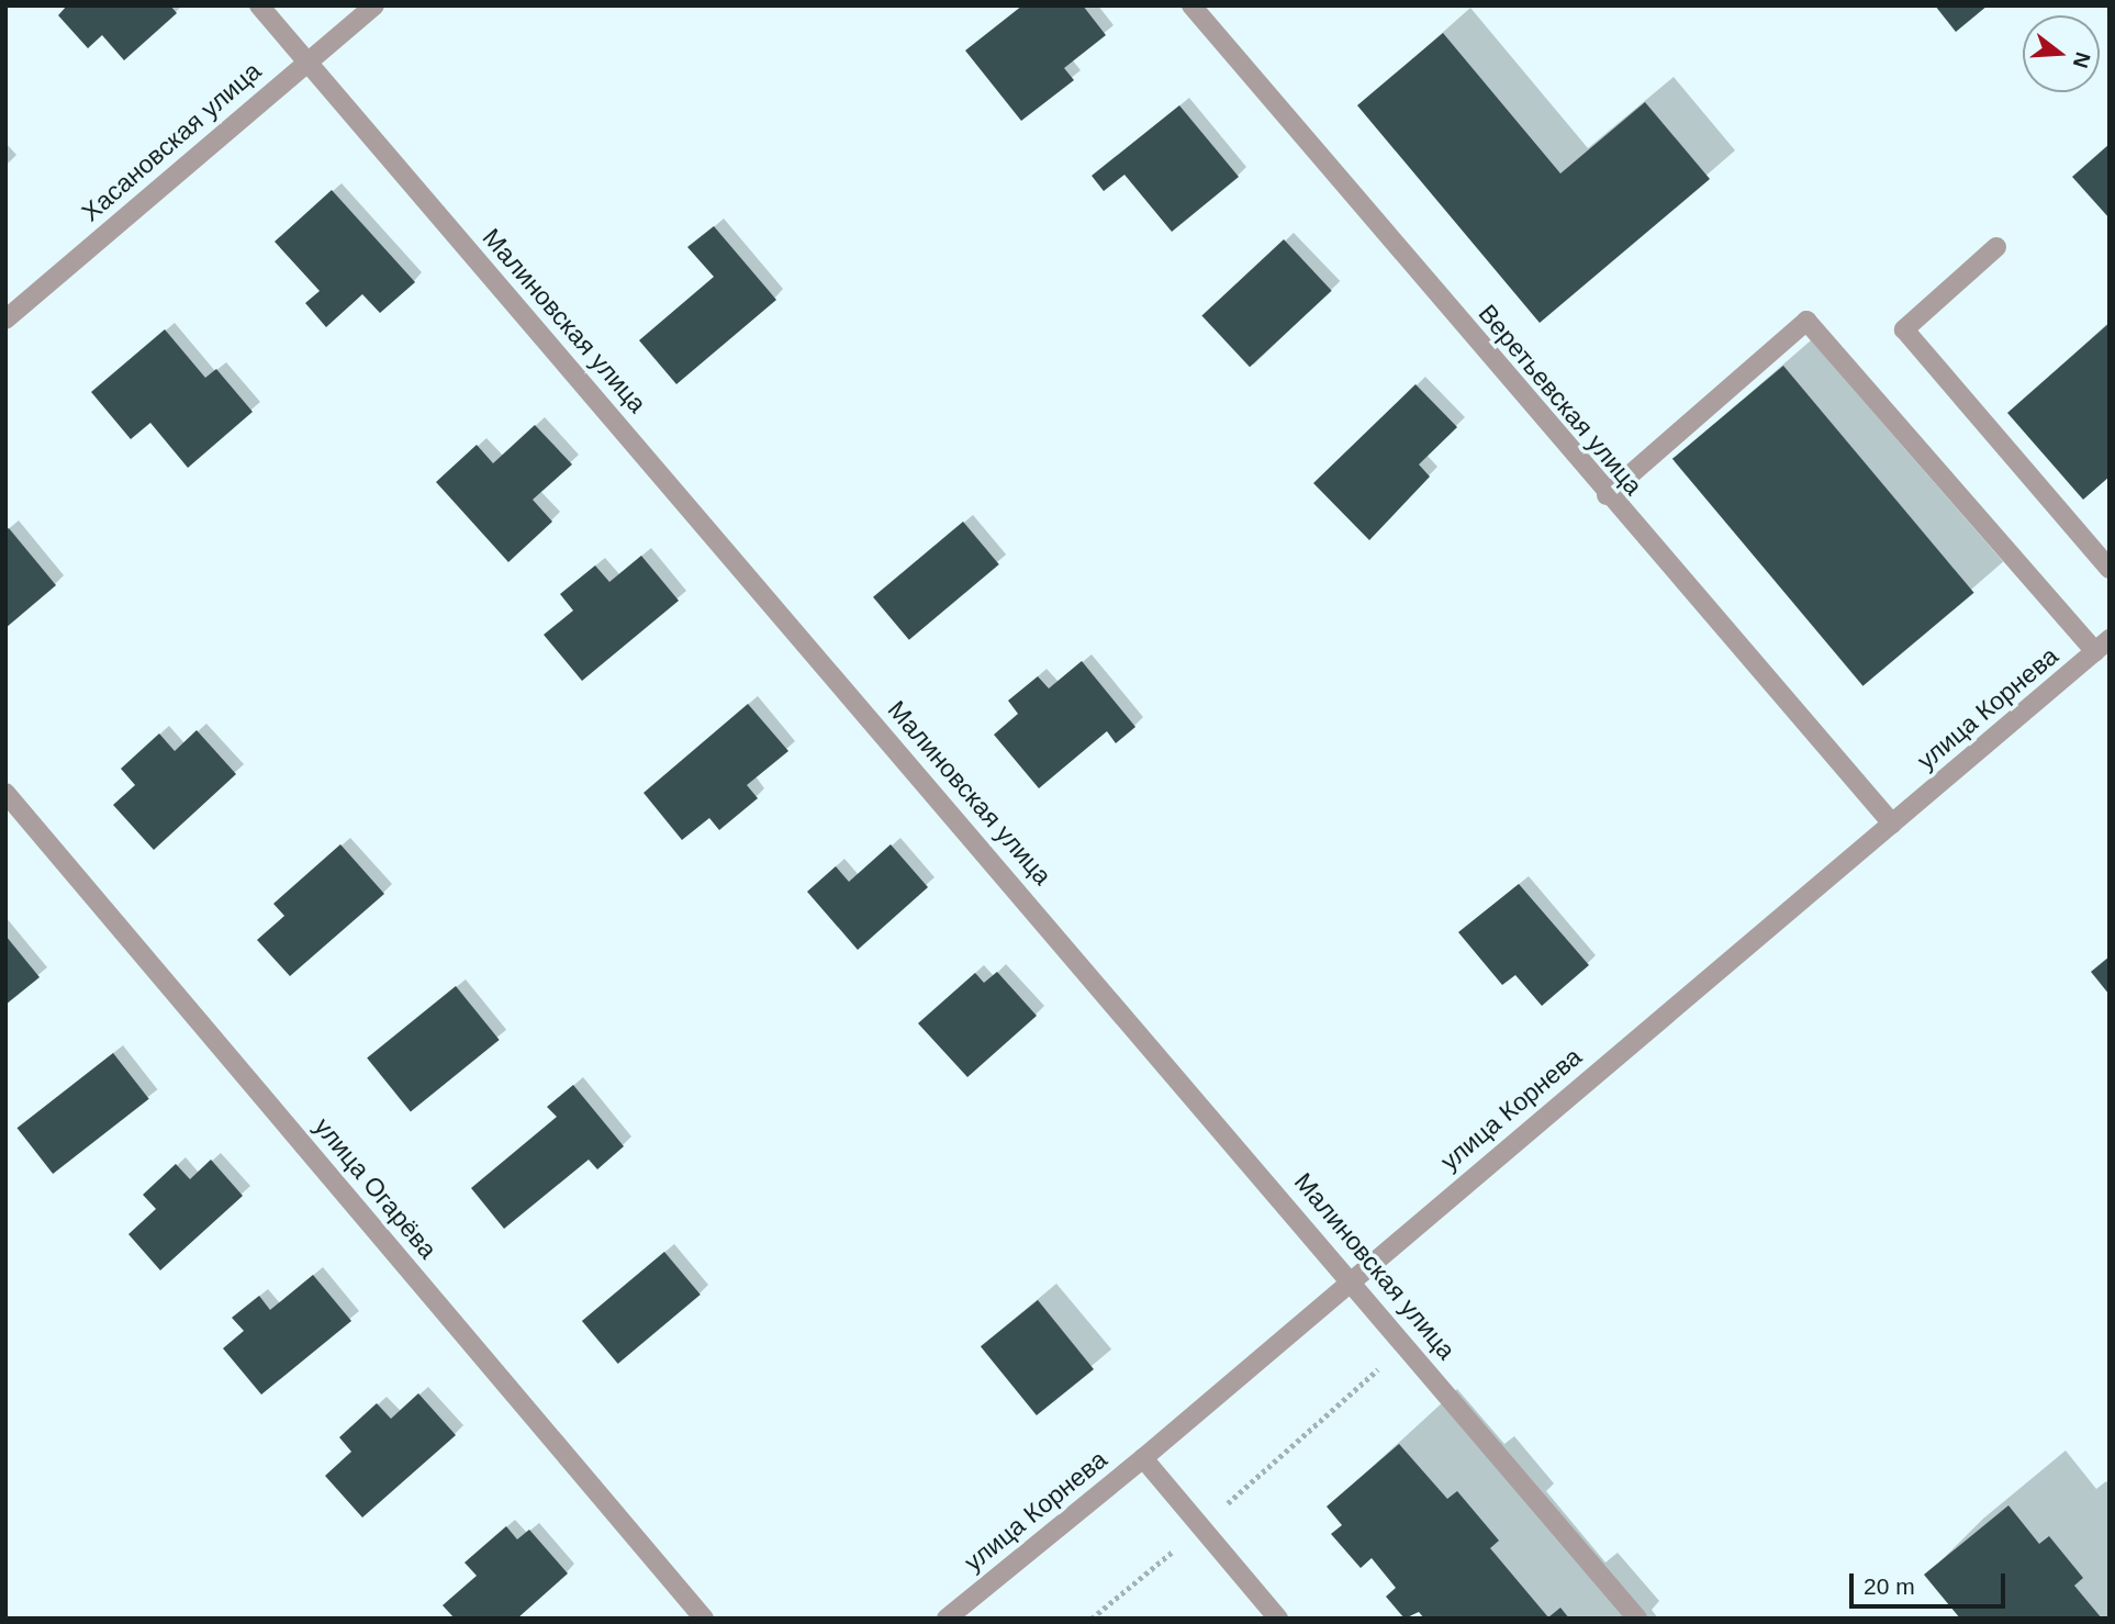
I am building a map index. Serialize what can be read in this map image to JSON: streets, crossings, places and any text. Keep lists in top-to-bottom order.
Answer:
{
  "streets": {
    "street": [
      "Хасановская улица",
      "Малиновская улица",
      "Веретьевская улица",
      "улица Корнева",
      "улица Огарёва"
    ]
  },
  "crossings": [
    ["Хасановская улица", "Малиновская улица"],
    ["Малиновская улица", "улица Корнева"],
    ["Веретьевская улица", "улица Корнева"]
  ],
  "scale_bar": "20 m",
  "north": "right"
}
